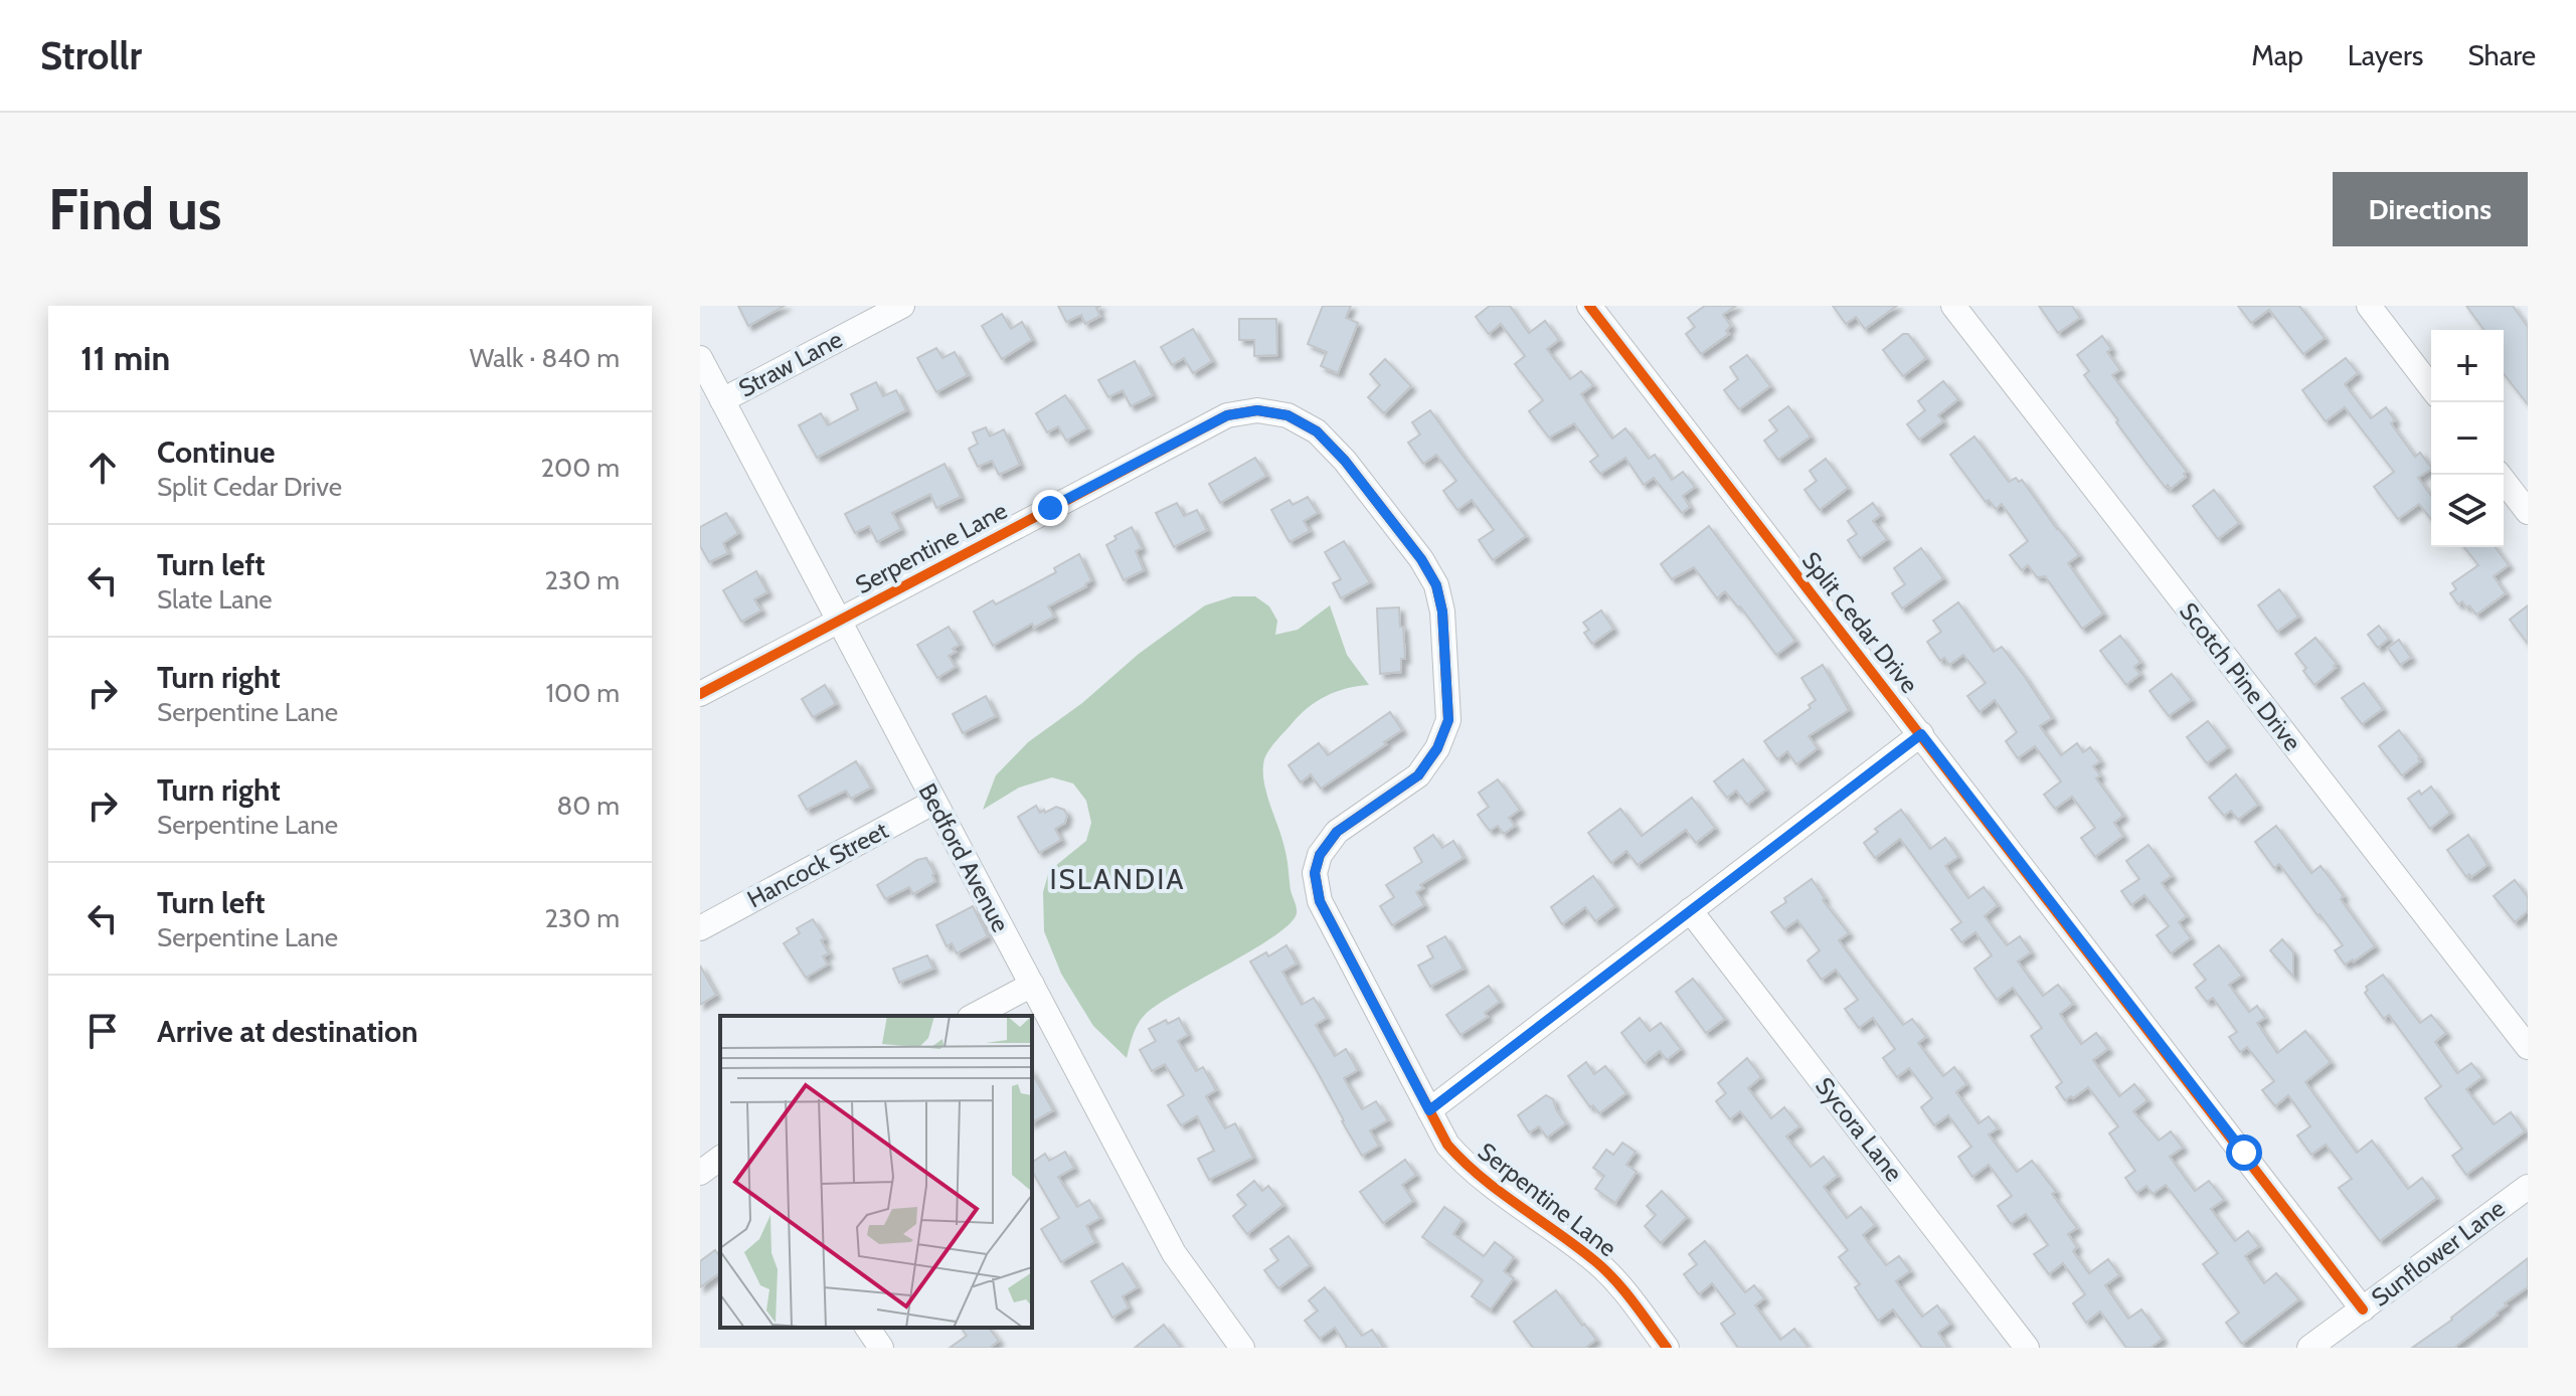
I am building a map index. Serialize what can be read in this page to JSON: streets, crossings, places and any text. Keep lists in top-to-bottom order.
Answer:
{
  "streets": {
    "street": [
      "Straw Lane",
      "Serpentine Lane",
      "Split Cedar Drive",
      "Scotch Pine Drive",
      "Bedford Avenue",
      "Hancock Street",
      "Sycora Lane",
      "Sunflower Lane"
    ]
  },
  "crossings": [
    ["Straw Lane", "Bedford Avenue"],
    ["Serpentine Lane", "Bedford Avenue"],
    ["Split Cedar Drive", "Sunflower Lane"],
    ["Bedford Avenue", "Hancock Street"]
  ],
  "districts": ["ISLANDIA"],
  "page": {
    "header": "Strollr",
    "nav": ["Map", "Layers", "Share"],
    "buttons": "Directions",
    "title": "Find us",
    "heading": ["11 min", "Walk · 840 m"],
    "map_buttons": ["+", "−"],
    "list": [
      ["Continue", "Split Cedar Drive", "200 m"],
      ["Turn left", "Slate Lane", "230 m"],
      ["Turn right", "Serpentine Lane", "100 m"],
      ["Turn right", "Serpentine Lane", "80 m"],
      ["Turn left", "Serpentine Lane", "230 m"],
      "Arrive at destination"
    ]
  }
}
